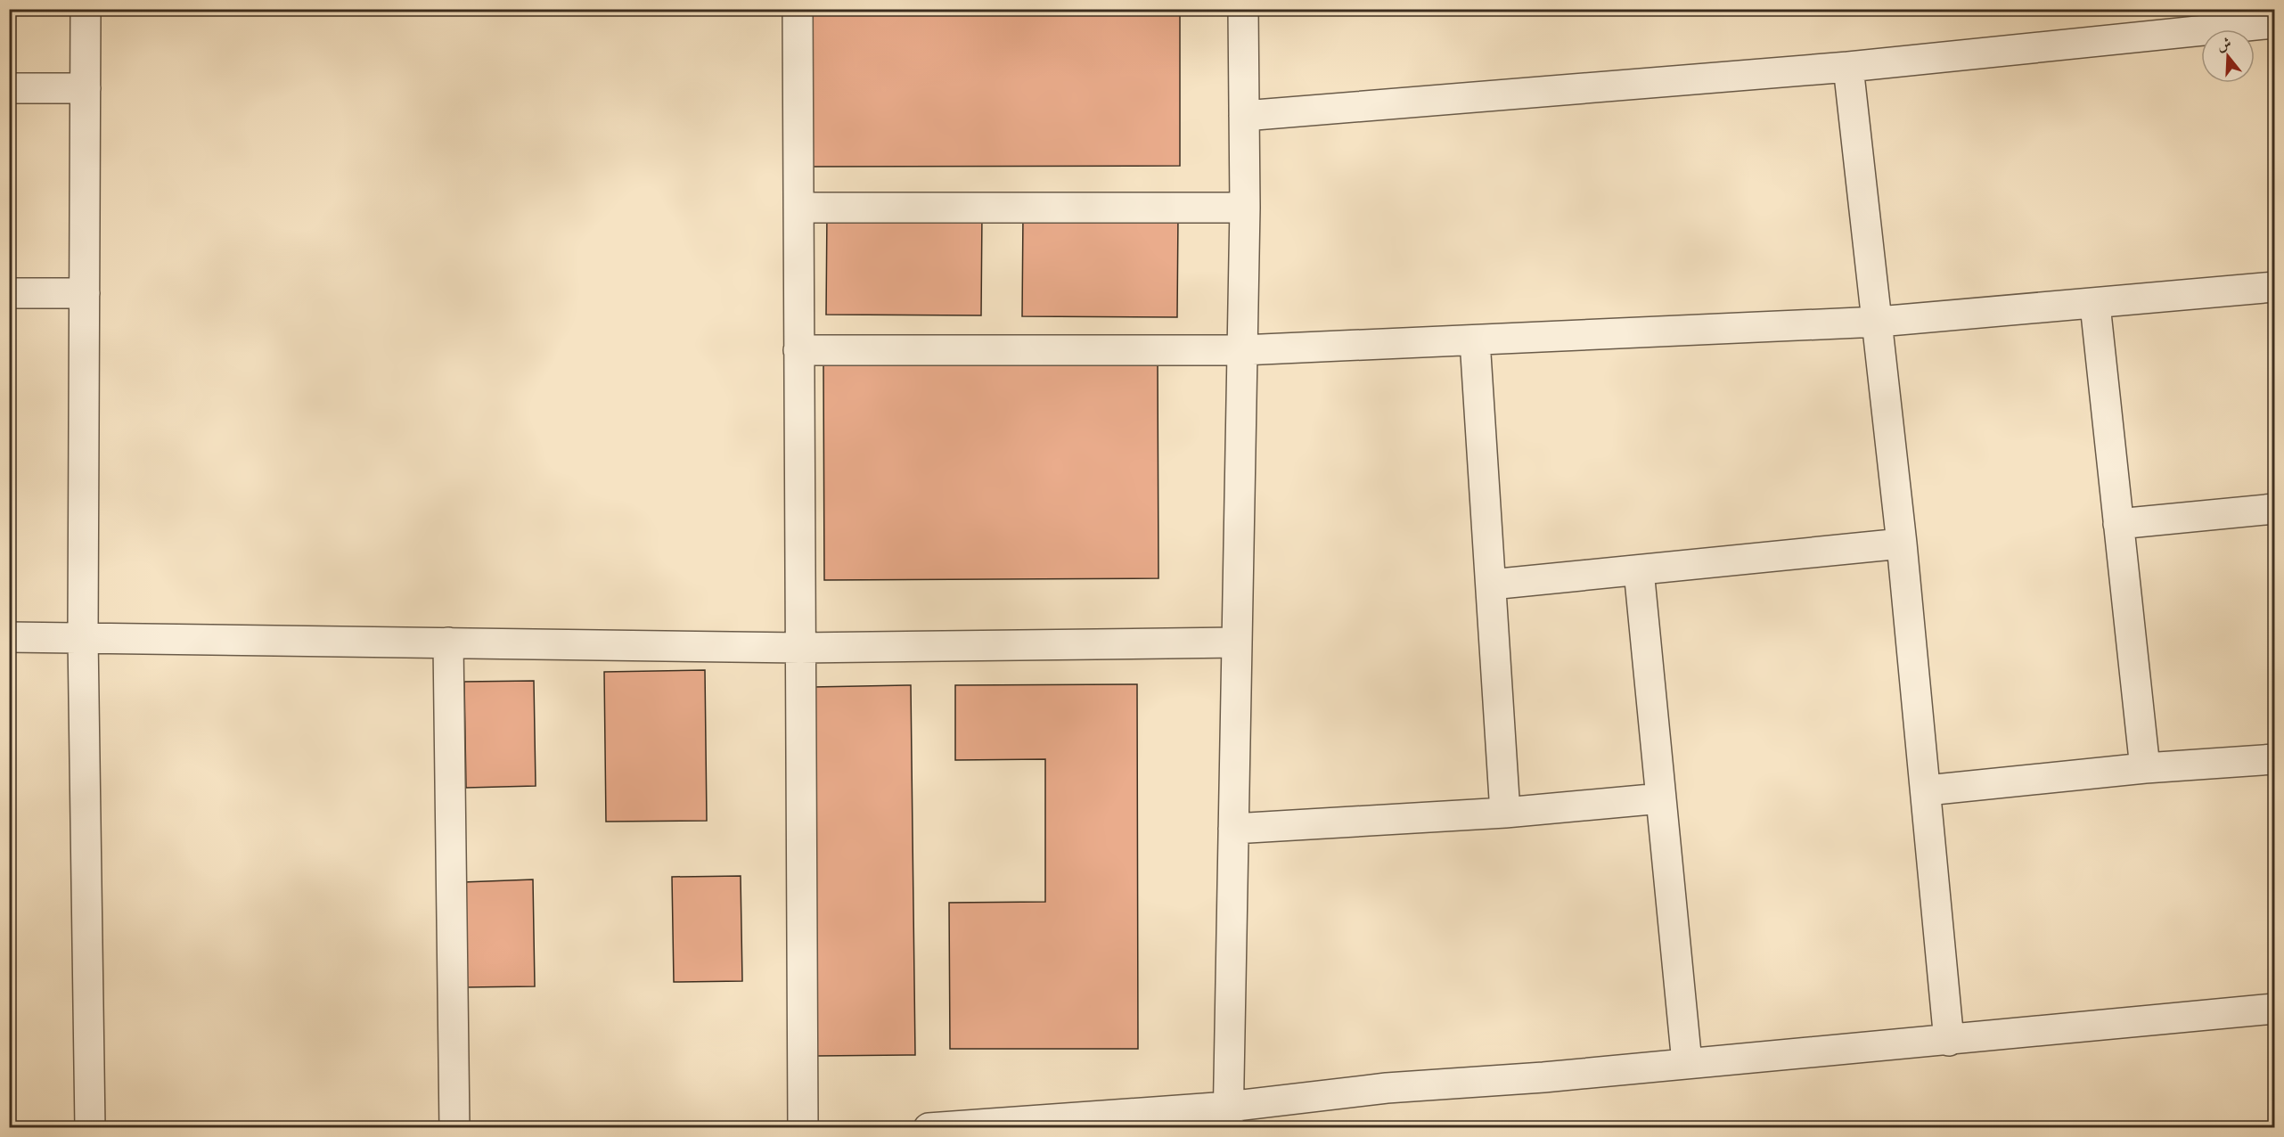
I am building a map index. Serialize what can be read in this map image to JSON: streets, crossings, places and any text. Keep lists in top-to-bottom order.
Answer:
{
  "north": "top"
}
